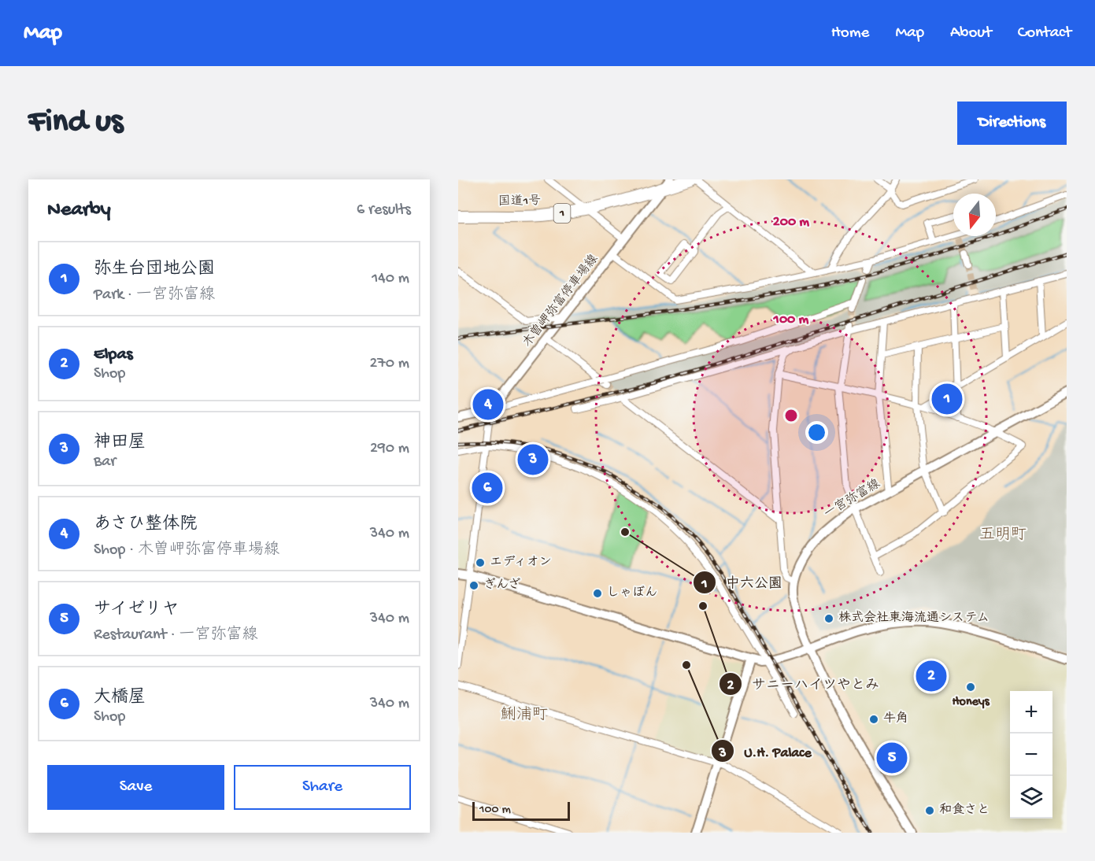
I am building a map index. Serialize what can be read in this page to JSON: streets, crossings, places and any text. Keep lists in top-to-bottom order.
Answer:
{
  "streets": {
    "highway": ["国道1号", "1"],
    "main road": ["木曽岬弥富停車場線", "一宮弥富線"]
  },
  "crossings": [
    ["国道1号", "木曽岬弥富停車場線"]
  ],
  "districts": ["五明町", "鯏浦町"],
  "places": [
    "中六公園",
    "エディオン",
    "ぎんざ",
    "しゃぼん",
    "サニーハイツやとみ",
    "株式会社東海流通システム",
    "U.H. Palace",
    "Honeys",
    "牛角",
    "和食さと"
  ],
  "scale_bar": "100 m",
  "north": "bottom",
  "page": {
    "header": "Map",
    "nav": [
      "Home",
      "Map",
      "About",
      "Contact"
    ],
    "buttons": [
      "Directions",
      ["Save", "Share"]
    ],
    "title": "Find us",
    "heading": ["Nearby", "6 results"],
    "list": [
      {
        "mark": "1",
        "name": "弥生台団地公園",
        "note": "Park · 一宮弥富線",
        "value": "140 m"
      },
      {
        "mark": "2",
        "name": "Elpas",
        "note": "Shop",
        "value": "270 m"
      },
      {
        "mark": "3",
        "name": "神田屋",
        "note": "Bar",
        "value": "290 m"
      },
      {
        "mark": "4",
        "name": "あさひ整体院",
        "note": "Shop · 木曽岬弥富停車場線",
        "value": "340 m"
      },
      {
        "mark": "5",
        "name": "サイゼリヤ",
        "note": "Restaurant · 一宮弥富線",
        "value": "340 m"
      },
      {
        "mark": "6",
        "name": "大橋屋",
        "note": "Shop",
        "value": "340 m"
      }
    ],
    "pins": [
      "1",
      "4",
      "3",
      "6",
      "2",
      "5"
    ],
    "map_buttons": ["+", "−"],
    "scale": "100 m"
  },
  "rings": ["200 m", "100 m"]
}
